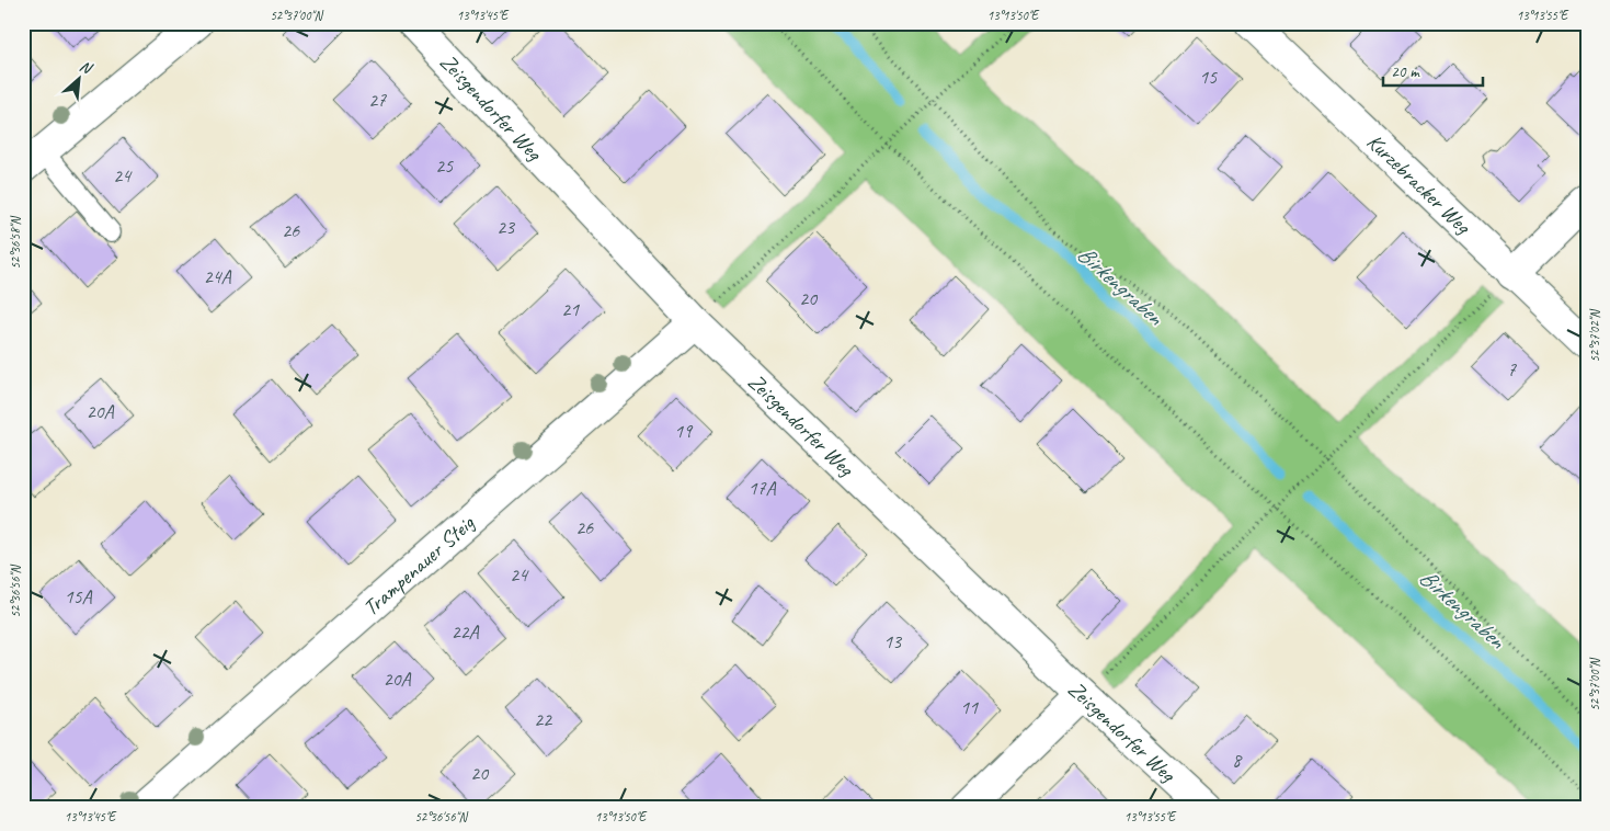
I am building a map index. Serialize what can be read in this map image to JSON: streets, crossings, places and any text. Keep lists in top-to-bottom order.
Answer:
{
  "streets": {
    "street": ["Zeisgendorfer Weg", "Kurzebracker Weg", "Trampenauer Steig"]
  },
  "crossings": [
    ["Zeisgendorfer Weg", "Trampenauer Steig"]
  ],
  "water": ["Birkengraben"],
  "house_numbers": [
    "15",
    "27",
    "25",
    "24",
    "23",
    "26",
    "24A",
    "20",
    "21",
    "7",
    "20A",
    "19",
    "17A",
    "26",
    "24",
    "15A",
    "22A",
    "13",
    "20A",
    "11",
    "22",
    "8",
    "20"
  ],
  "scale_bar": "20 m",
  "north": "top right",
  "coordinates": [
    "52°37'00\"N",
    "13°13'45\"E",
    "13°13'50\"E",
    "13°13'55\"E",
    "52°36'58\"N",
    "52°37'02\"N",
    "52°36'56\"N"
  ]
}
